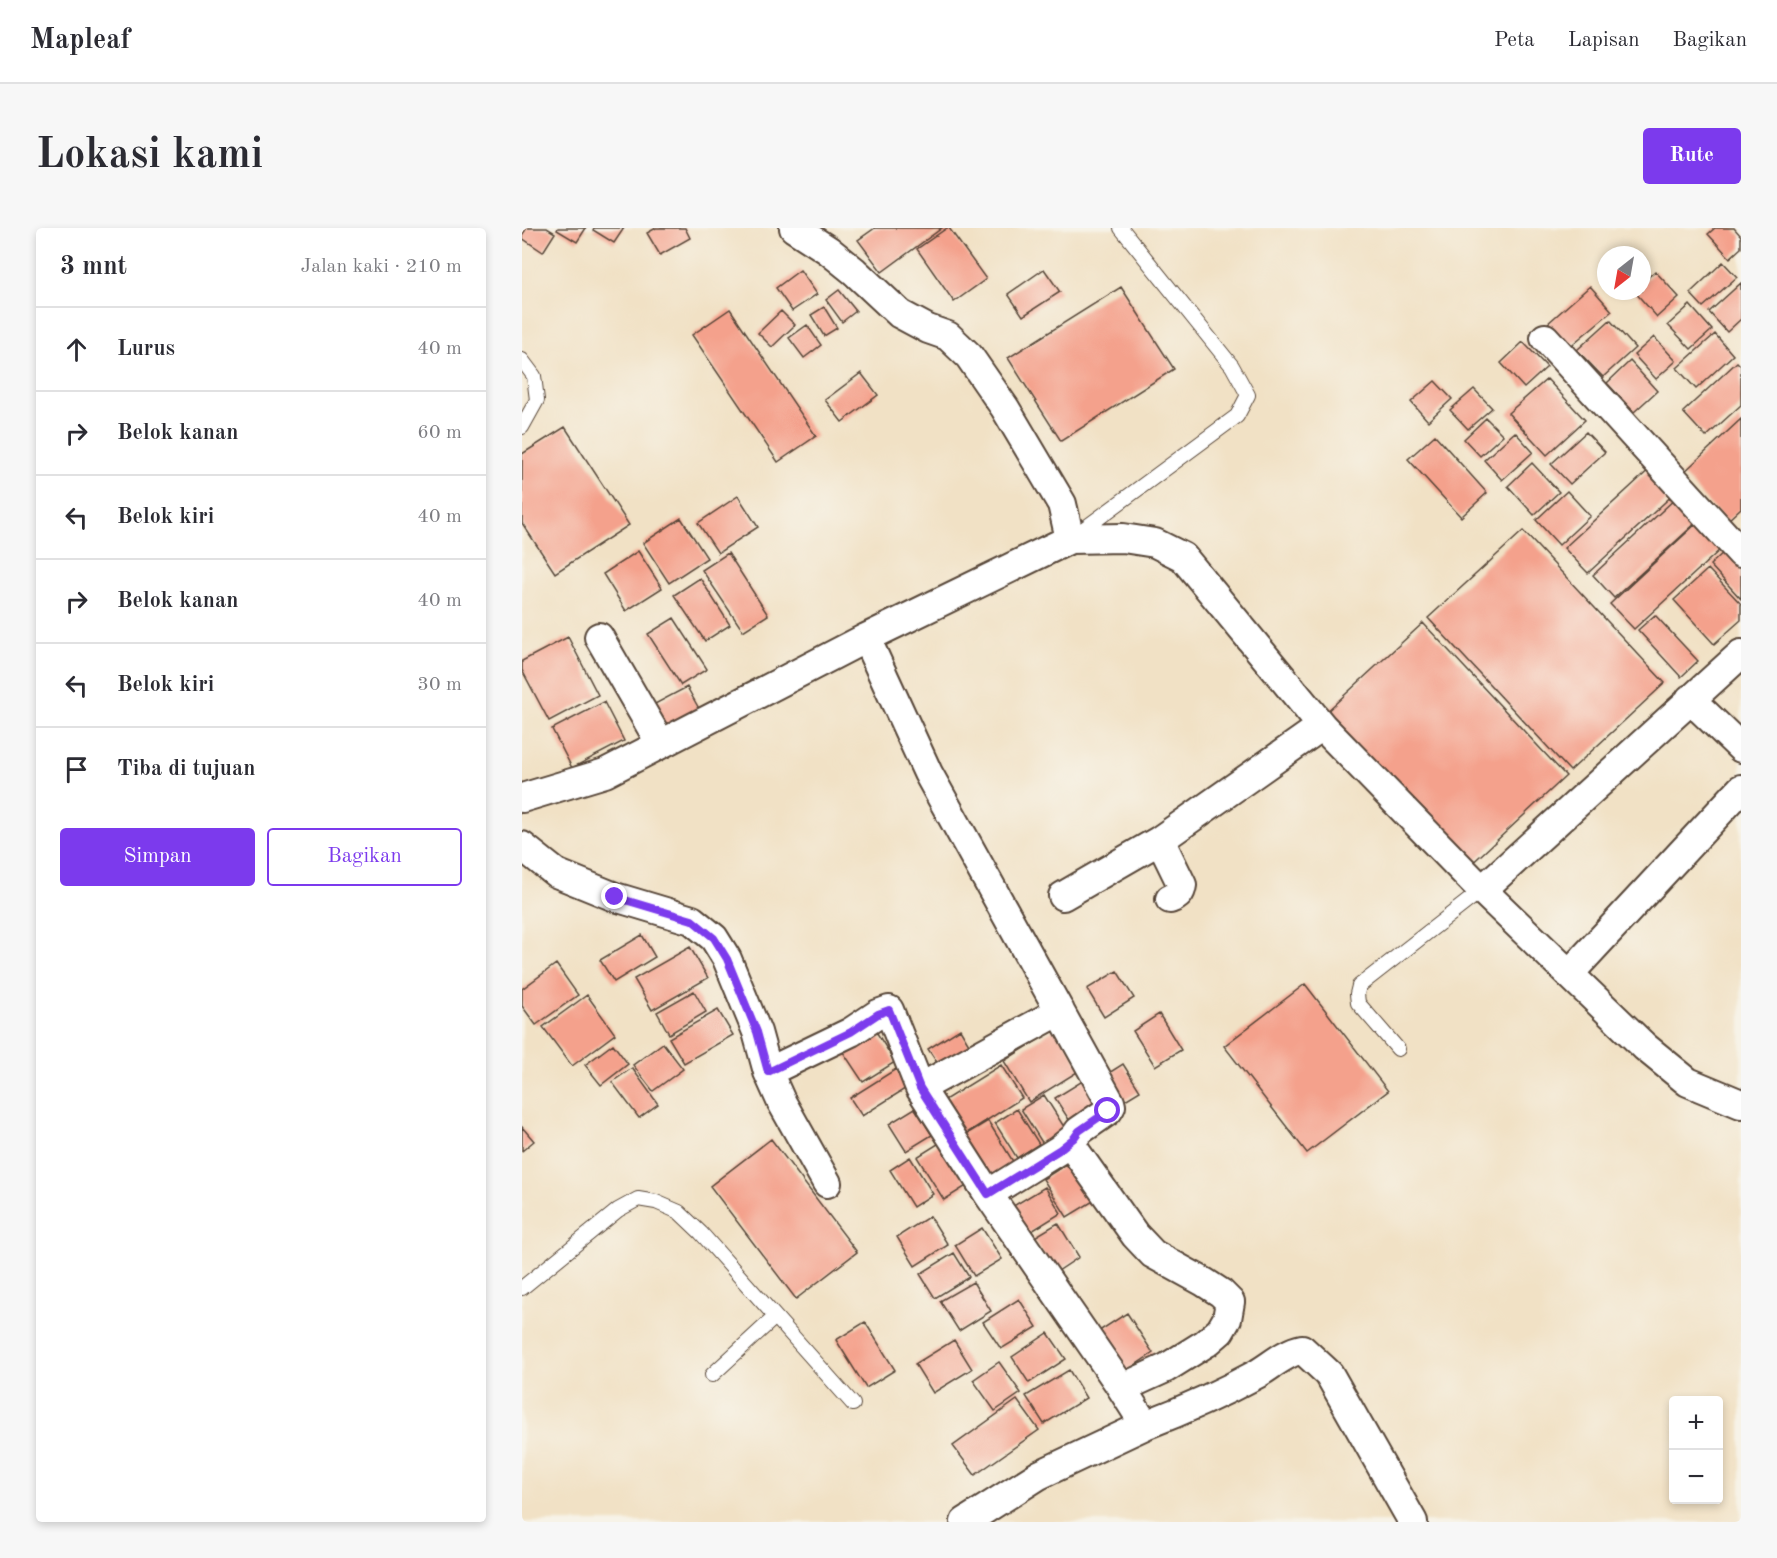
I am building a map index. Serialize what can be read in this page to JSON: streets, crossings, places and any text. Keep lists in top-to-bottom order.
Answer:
{
  "north": "bottom left",
  "page": {
    "header": "Mapleaf",
    "nav": ["Peta", "Lapisan", "Bagikan"],
    "buttons": [
      "Rute",
      ["Simpan", "Bagikan"]
    ],
    "title": "Lokasi kami",
    "heading": ["3 mnt", "Jalan kaki · 210 m"],
    "list": [
      ["Lurus", "40 m"],
      ["Belok kanan", "60 m"],
      ["Belok kiri", "40 m"],
      ["Belok kanan", "40 m"],
      ["Belok kiri", "30 m"],
      "Tiba di tujuan"
    ],
    "map_buttons": ["+", "−"]
  }
}
